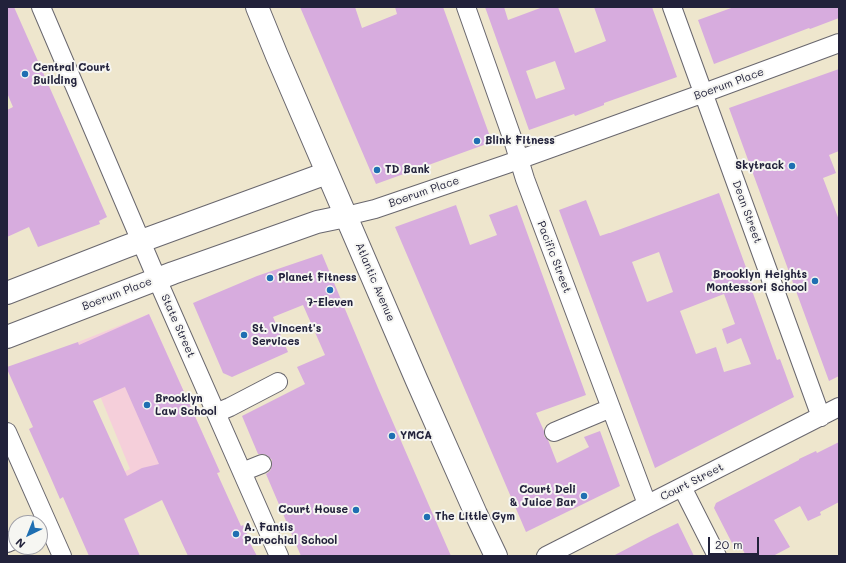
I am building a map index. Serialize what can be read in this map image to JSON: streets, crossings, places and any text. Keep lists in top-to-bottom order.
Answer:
{
  "streets": {
    "main road": ["Boerum Place", "Atlantic Avenue"],
    "street": [
      "Dean Street",
      "Pacific Street",
      "State Street",
      "Court Street"
    ]
  },
  "crossings": [
    ["Boerum Place", "Dean Street"],
    ["Boerum Place", "Pacific Street"],
    ["Boerum Place", "Atlantic Avenue"],
    ["Boerum Place", "State Street"],
    ["Dean Street", "Court Street"],
    ["Pacific Street", "Court Street"]
  ],
  "places": [
    "Central Court Building",
    "Blink Fitness",
    "Skytrack",
    "TD Bank",
    "Planet Fitness",
    "Brooklyn Heights Montessori School",
    "7-Eleven",
    "St. Vincent's Services",
    "Brooklyn Law School",
    "YMCA",
    "Court Deli & Juice Bar",
    "Court House",
    "The Little Gym",
    "A. Fantis Parochial School"
  ],
  "scale_bar": "20 m",
  "north": "bottom left"
}
